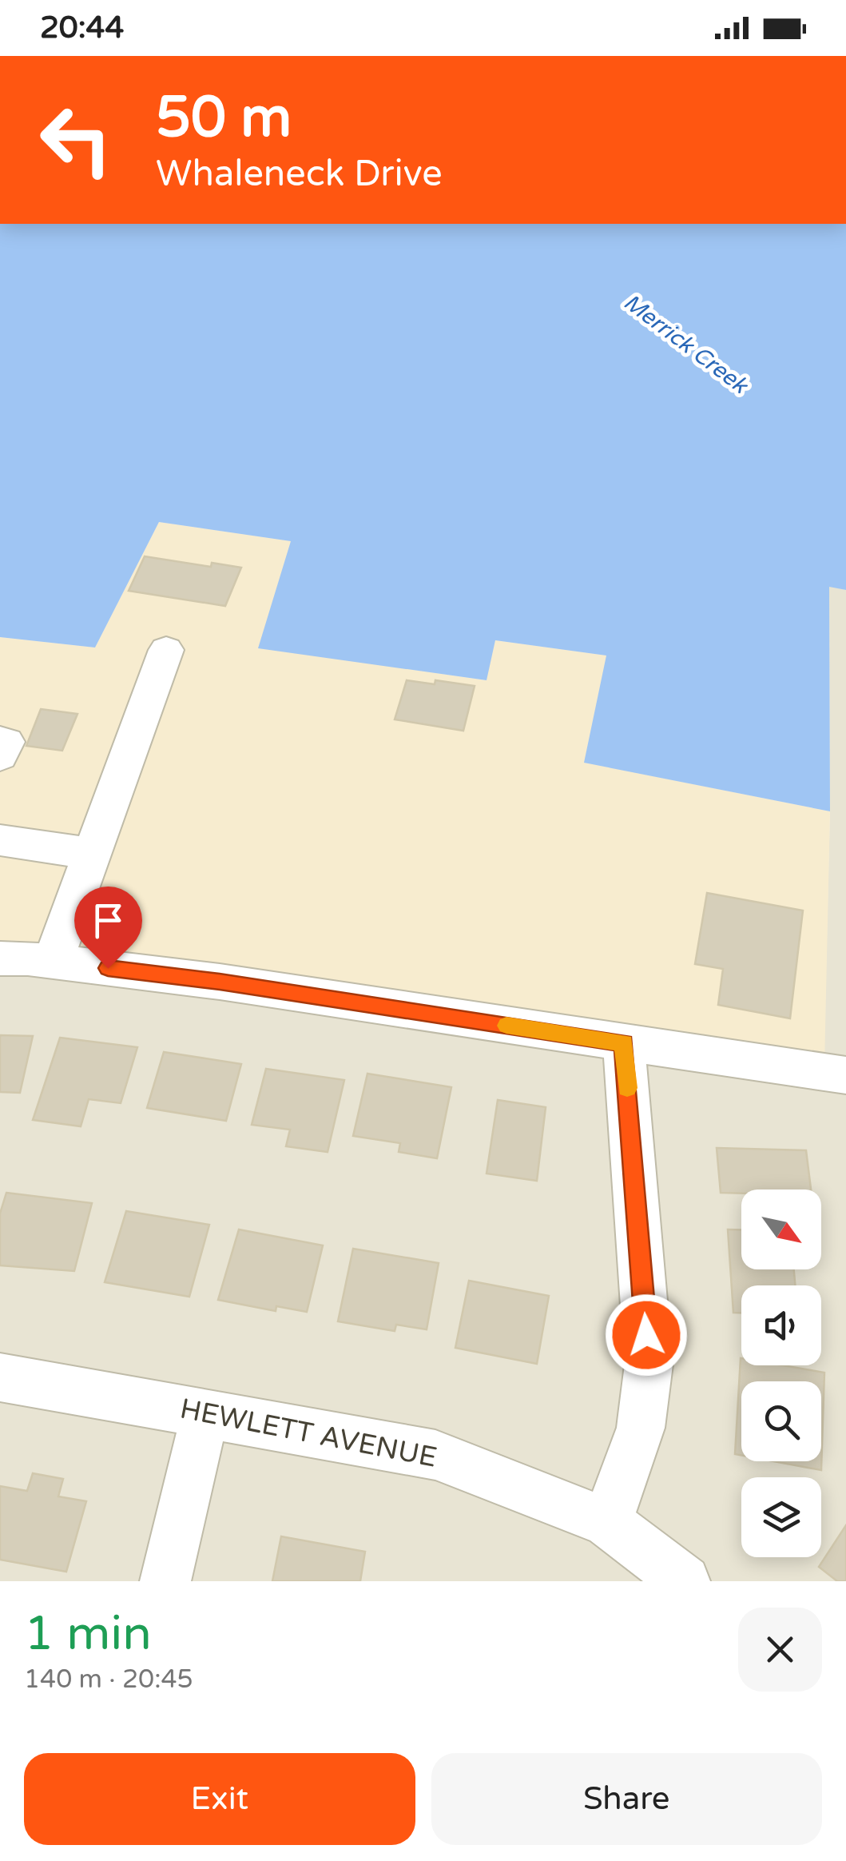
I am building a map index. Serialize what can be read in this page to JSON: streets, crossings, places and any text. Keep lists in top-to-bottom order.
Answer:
{
  "streets": {
    "street": ["HEWLETT AVENUE"]
  },
  "water": ["Merrick Creek"],
  "north": "bottom right",
  "page": {
    "status": "20:44",
    "turn": ["50 m", "Whaleneck Drive"],
    "heading": ["1 min", "140 m · 20:45"],
    "buttons": ["Exit", "Share"]
  }
}
